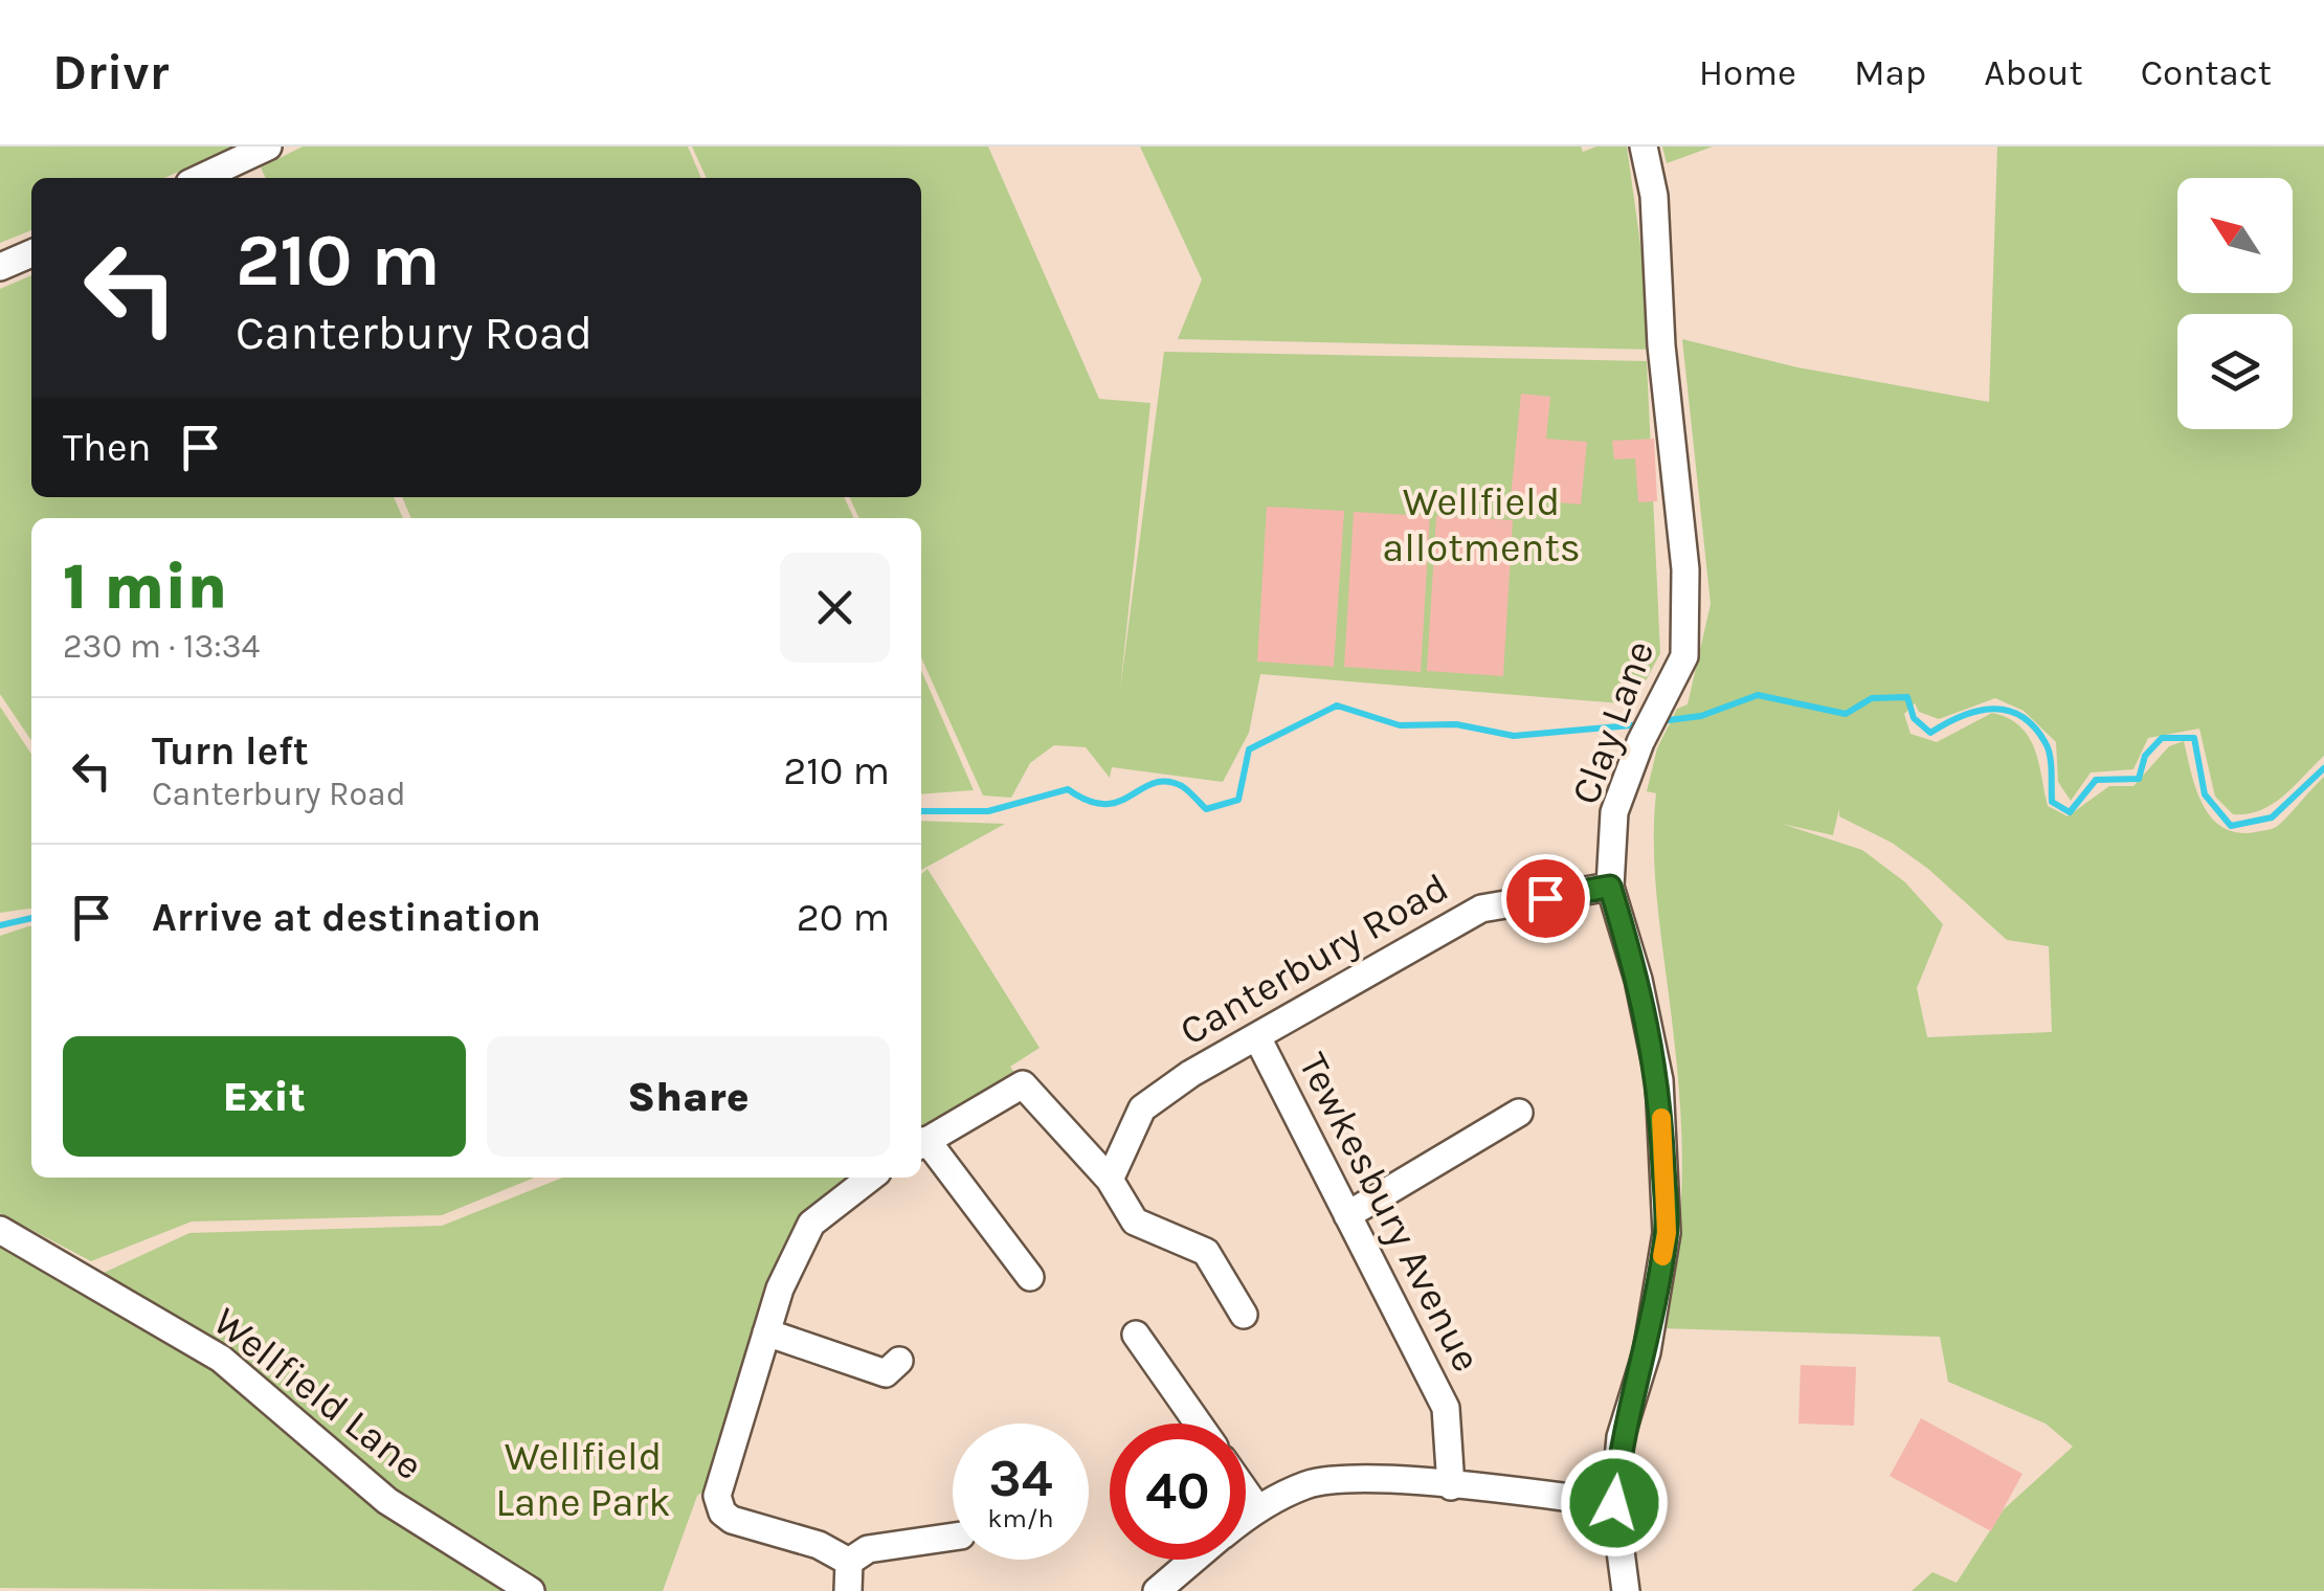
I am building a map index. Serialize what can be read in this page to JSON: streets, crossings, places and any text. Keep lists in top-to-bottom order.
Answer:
{
  "streets": {
    "street": [
      "Clay Lane",
      "Canterbury Road",
      "Tewkesbury Avenue",
      "Wellfield Lane"
    ]
  },
  "crossings": [
    ["Clay Lane", "Canterbury Road"],
    ["Canterbury Road", "Tewkesbury Avenue"]
  ],
  "parks": ["Wellfield allotments", "Wellfield Lane Park"],
  "north": "top left",
  "page": {
    "header": "Drivr",
    "nav": [
      "Home",
      "Map",
      "About",
      "Contact"
    ],
    "turn": ["210 m", "Canterbury Road"],
    "then": "Then",
    "heading": ["1 min", "230 m · 13:34"],
    "list": [
      {
        "name": "Turn left",
        "note": "Canterbury Road",
        "value": "210 m"
      },
      {
        "name": "Arrive at destination",
        "value": "20 m"
      }
    ],
    "buttons": ["Exit", "Share"],
    "speed": "34 km/h",
    "limit": "40"
  }
}
